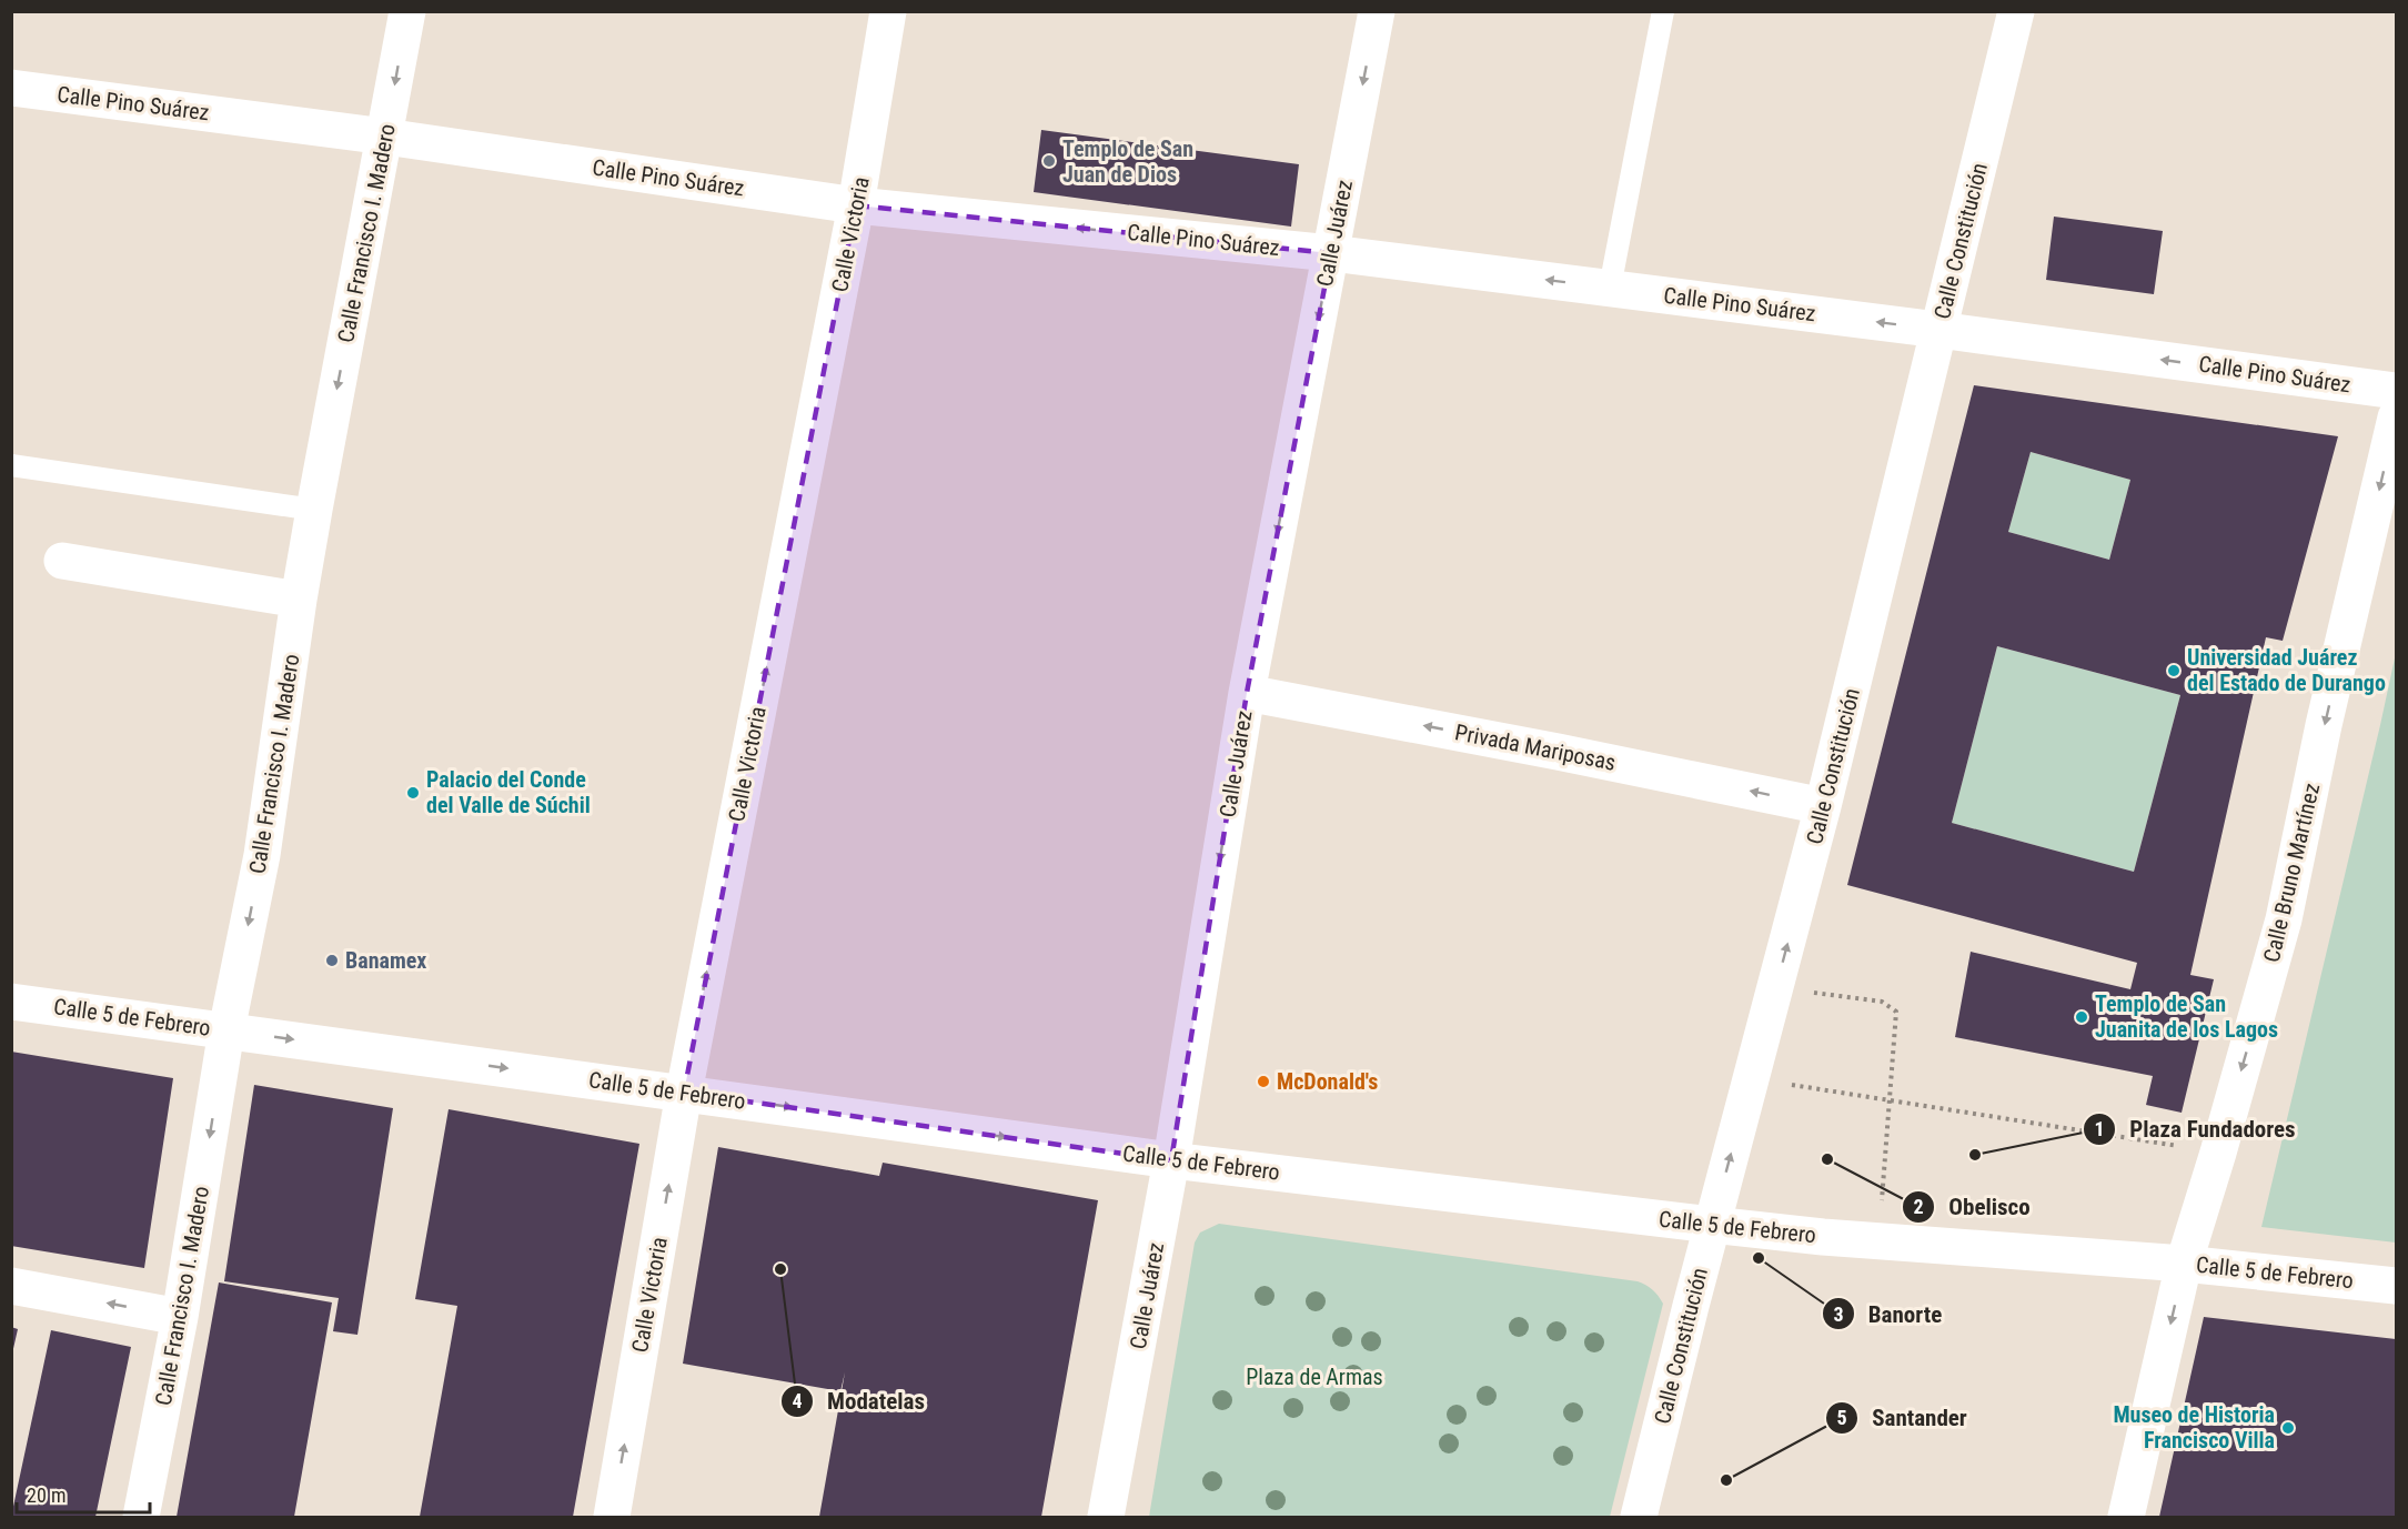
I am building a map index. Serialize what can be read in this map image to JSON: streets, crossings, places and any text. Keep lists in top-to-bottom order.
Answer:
{
  "streets": {
    "street": [
      "Calle Pino Suárez",
      "Calle Francisco I. Madero",
      "Calle Juárez",
      "Calle Victoria",
      "Calle Constitución",
      "Privada Mariposas",
      "Calle Bruno Martínez",
      "Calle 5 de Febrero"
    ]
  },
  "crossings": [
    ["Calle Pino Suárez", "Calle Francisco I. Madero"],
    ["Calle Pino Suárez", "Calle Juárez"],
    ["Calle Pino Suárez", "Calle Victoria"],
    ["Calle Pino Suárez", "Calle Constitución"],
    ["Calle Francisco I. Madero", "Calle 5 de Febrero"],
    ["Calle Juárez", "Privada Mariposas"],
    ["Calle Juárez", "Calle 5 de Febrero"],
    ["Calle Victoria", "Calle 5 de Febrero"],
    ["Calle Constitución", "Privada Mariposas"],
    ["Calle Constitución", "Calle 5 de Febrero"],
    ["Calle Bruno Martínez", "Calle 5 de Febrero"]
  ],
  "one_way": [
    "Calle Pino Suárez",
    "Calle Francisco I. Madero",
    "Calle Juárez",
    "Calle Victoria",
    "Privada Mariposas",
    "Calle Bruno Martínez",
    "Calle 5 de Febrero"
  ],
  "parks": ["Plaza de Armas"],
  "places": [
    "Templo de San Juan de Dios",
    "Universidad Juárez del Estado de Durango",
    "Palacio del Conde del Valle de Súchil",
    "Banamex",
    "Templo de San Juanita de los Lagos",
    "McDonald's",
    "Plaza Fundadores",
    "Obelisco",
    "Banorte",
    "Modatelas",
    "Museo de Historia Francisco Villa",
    "Santander"
  ],
  "scale_bar": "20 m"
}
